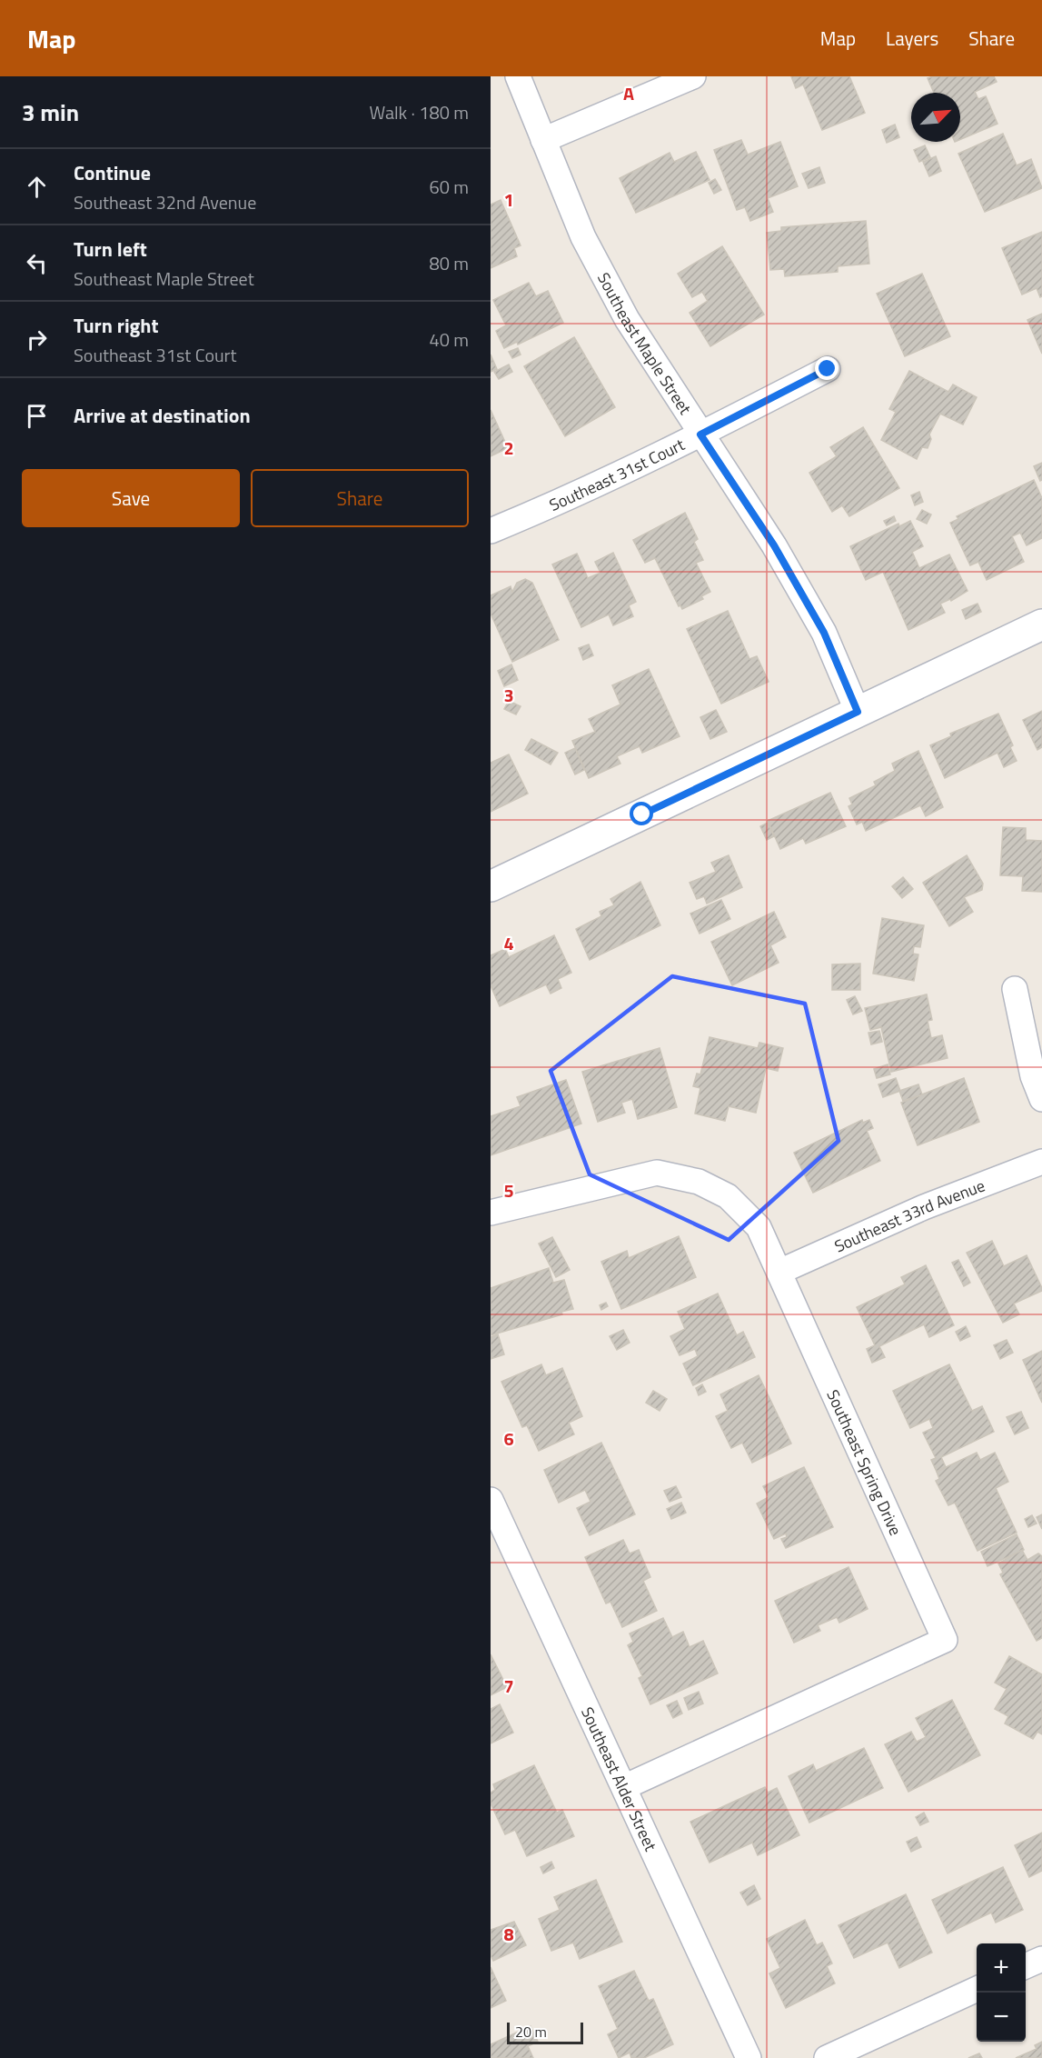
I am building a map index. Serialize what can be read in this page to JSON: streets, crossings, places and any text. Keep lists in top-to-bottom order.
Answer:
{
  "streets": {
    "street": [
      "Southeast Maple Street",
      "Southeast 31st Court",
      "Southeast 33rd Avenue",
      "Southeast Spring Drive",
      "Southeast Alder Street"
    ]
  },
  "crossings": [
    ["Southeast Maple Street", "Southeast 31st Court"],
    ["Southeast 33rd Avenue", "Southeast Spring Drive"],
    ["Southeast Spring Drive", "Southeast Alder Street"]
  ],
  "scale_bar": "20 m",
  "north": "top right",
  "page": {
    "header": "Map",
    "nav": ["Map", "Layers", "Share"],
    "heading": ["3 min", "Walk · 180 m"],
    "list": [
      ["Continue", "Southeast 32nd Avenue", "60 m"],
      ["Turn left", "Southeast Maple Street", "80 m"],
      ["Turn right", "Southeast 31st Court", "40 m"],
      "Arrive at destination"
    ],
    "buttons": ["Save", "Share"],
    "map_buttons": ["+", "−"],
    "scale": "20 m"
  },
  "grid": {
    "columns": ["A"],
    "rows": [
      "1",
      "2",
      "3",
      "4",
      "5",
      "6",
      "7",
      "8"
    ]
  }
}
